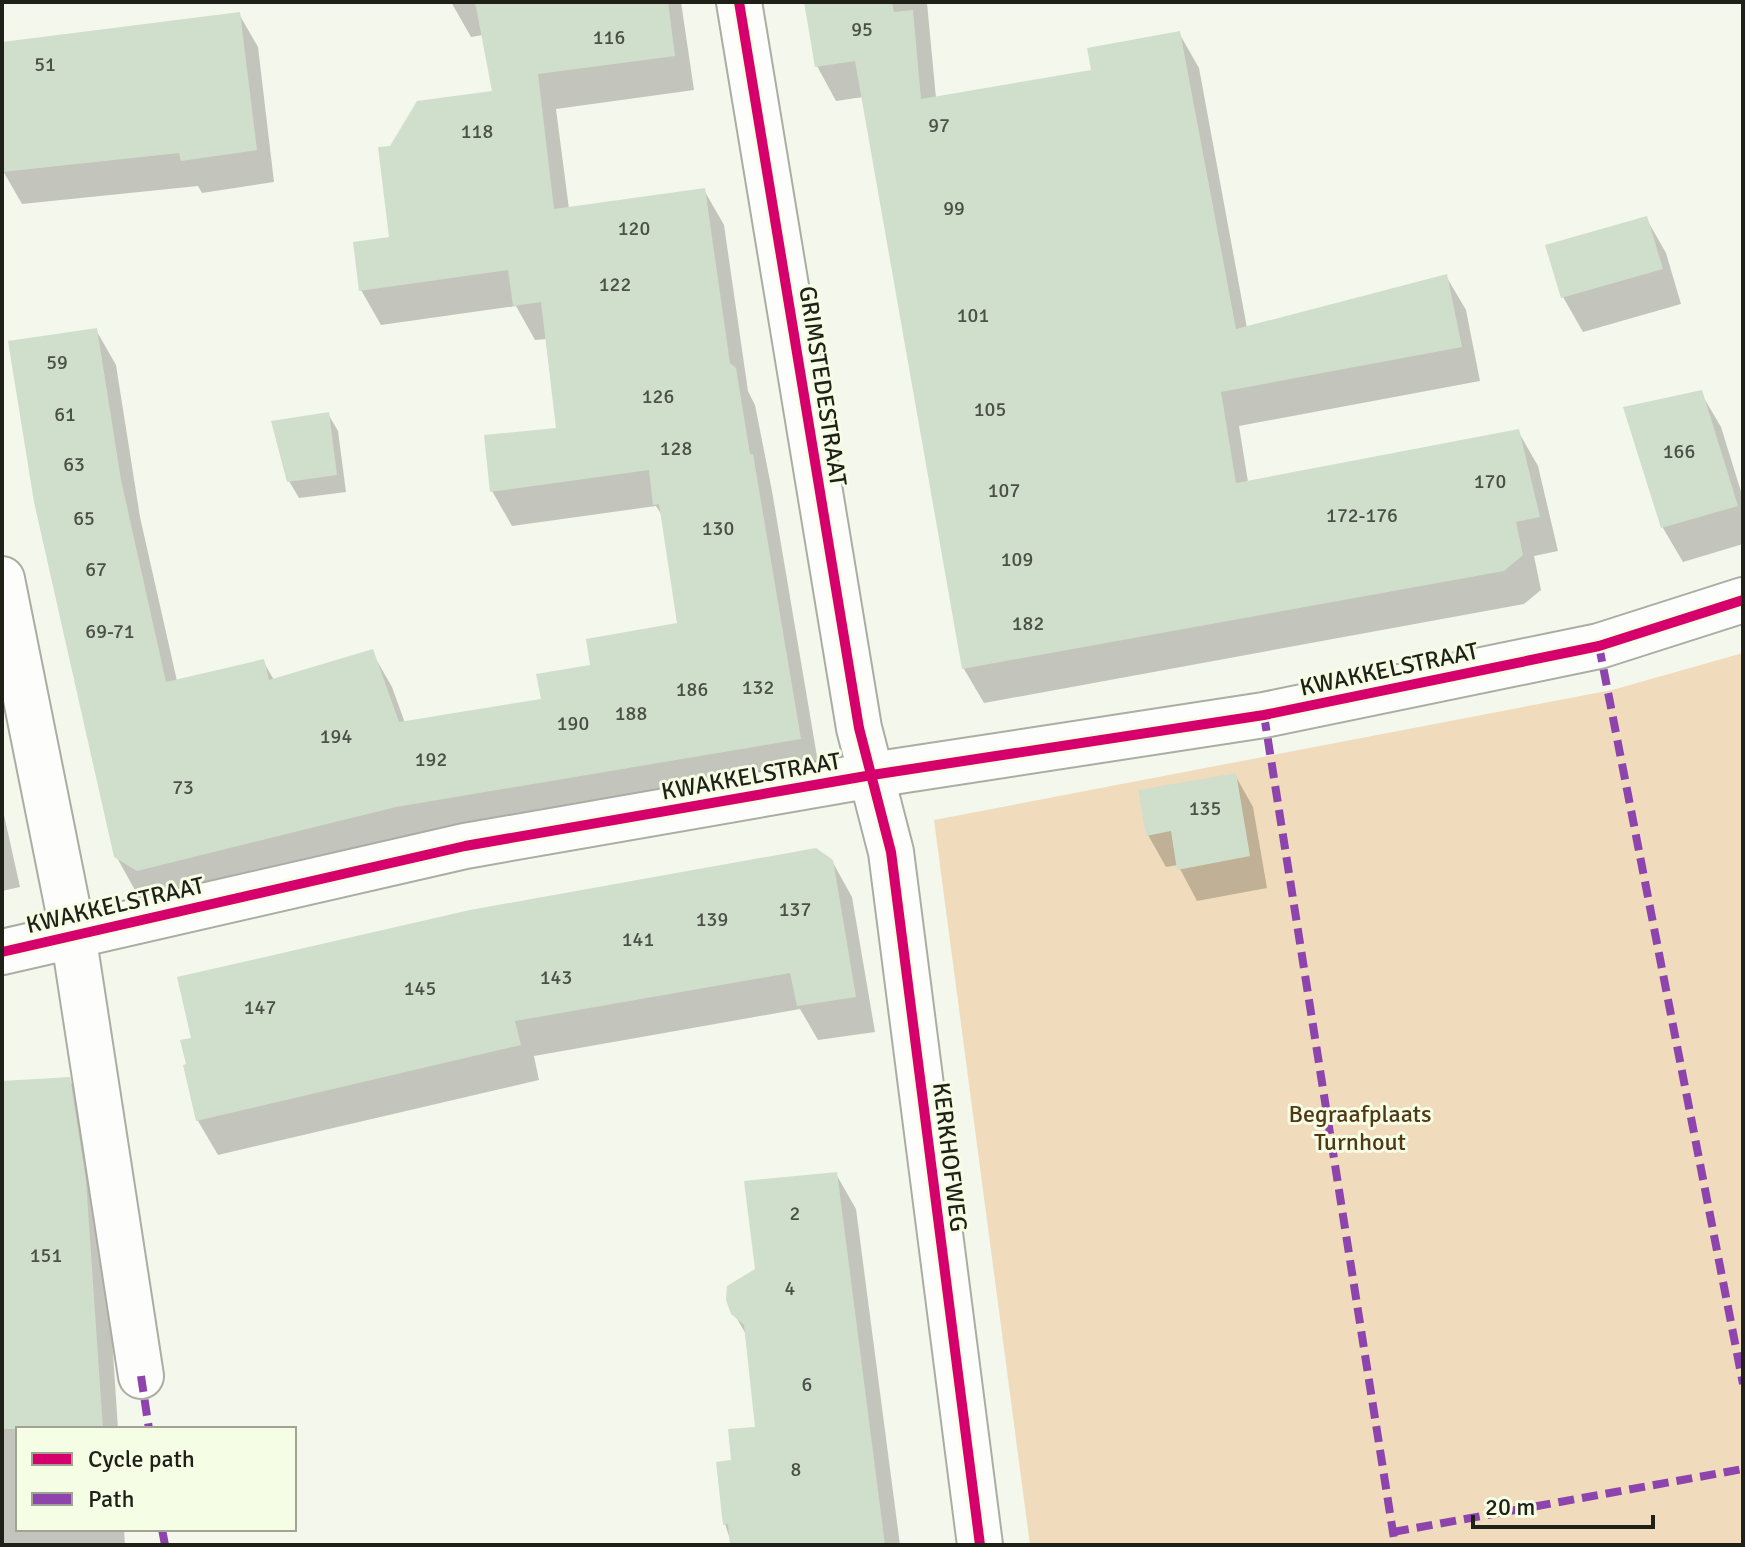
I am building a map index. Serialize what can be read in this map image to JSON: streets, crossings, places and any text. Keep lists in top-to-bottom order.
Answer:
{
  "streets": {
    "street": ["GRIMSTEDESTRAAT", "KWAKKELSTRAAT", "KERKHOFWEG"]
  },
  "crossings": [
    ["GRIMSTEDESTRAAT", "KWAKKELSTRAAT"],
    ["GRIMSTEDESTRAAT", "KERKHOFWEG"],
    ["KWAKKELSTRAAT", "KERKHOFWEG"]
  ],
  "parks": ["Begraafplaats Turnhout"],
  "house_numbers": [
    "95",
    "116",
    "51",
    "97",
    "118",
    "99",
    "120",
    "122",
    "101",
    "59",
    "126",
    "105",
    "61",
    "128",
    "166",
    "63",
    "170",
    "107",
    "172-176",
    "65",
    "130",
    "109",
    "67",
    "182",
    "69-71",
    "132",
    "186",
    "188",
    "190",
    "194",
    "192",
    "73",
    "135",
    "137",
    "139",
    "141",
    "143",
    "145",
    "147",
    "2",
    "151",
    "4",
    "6",
    "8"
  ],
  "legend": ["Cycle path", "Path"],
  "scale_bar": "20 m"
}
